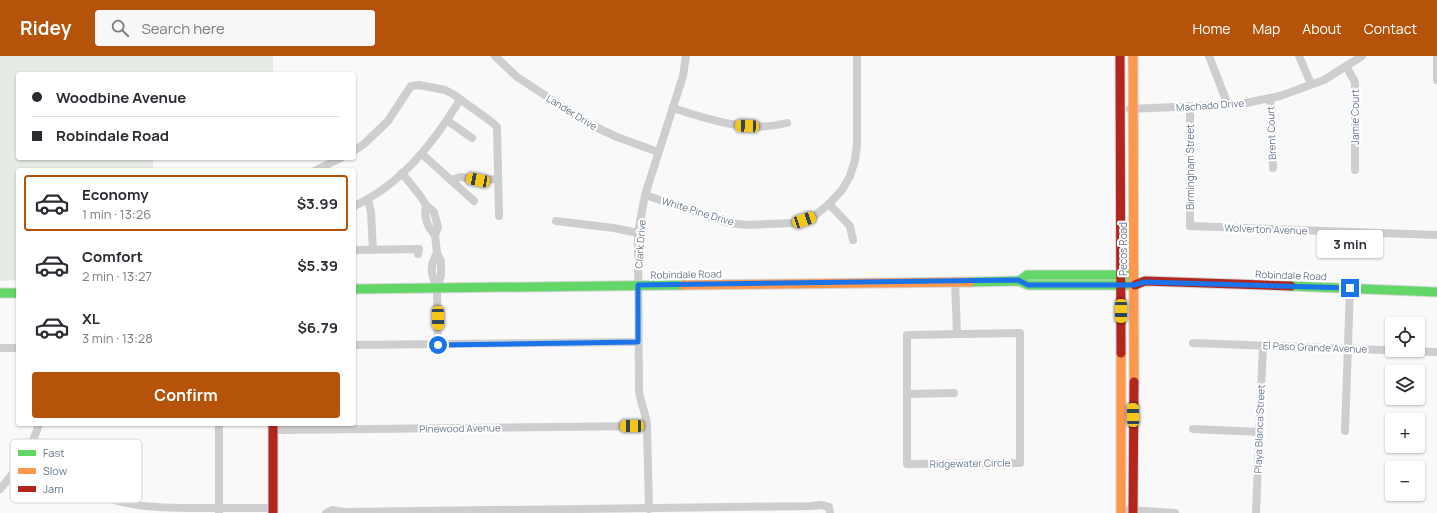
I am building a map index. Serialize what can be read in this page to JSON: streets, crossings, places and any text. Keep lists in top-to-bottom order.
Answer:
{
  "streets": {
    "street": [
      "Machado Drive",
      "Lander Drive",
      "Jamie Court",
      "Brent Court",
      "Birmingham Street",
      "White Pine Drive",
      "Wolverton Avenue",
      "Clark Drive",
      "Pecos Road",
      "Robindale Road",
      "El Paso Grande Avenue",
      "Pinewood Avenue",
      "Playa Blanca Street",
      "Ridgewater Circle"
    ]
  },
  "crossings": [
    ["Machado Drive", "Jamie Court"],
    ["Machado Drive", "Brent Court"],
    ["Machado Drive", "Birmingham Street"],
    ["Machado Drive", "Pecos Road"],
    ["Lander Drive", "Clark Drive"],
    ["Birmingham Street", "Wolverton Avenue"],
    ["White Pine Drive", "Clark Drive"],
    ["Clark Drive", "Robindale Road"],
    ["Clark Drive", "Pinewood Avenue"],
    ["Pecos Road", "Robindale Road"],
    ["El Paso Grande Avenue", "Playa Blanca Street"]
  ],
  "legend": ["Fast", "Slow", "Jam"],
  "page": {
    "header": "Ridey",
    "search": "Search here",
    "nav": [
      "Home",
      "Map",
      "About",
      "Contact"
    ],
    "banner": ["Woodbine Avenue", "Robindale Road"],
    "list": [
      {
        "name": "Economy",
        "note": "1 min · 13:26",
        "value": "$3.99"
      },
      {
        "name": "Comfort",
        "note": "2 min · 13:27",
        "value": "$5.39"
      },
      {
        "name": "XL",
        "note": "3 min · 13:28",
        "value": "$6.79"
      }
    ],
    "bubble": "3 min",
    "map_buttons": ["+", "−"],
    "buttons": "Confirm"
  }
}
